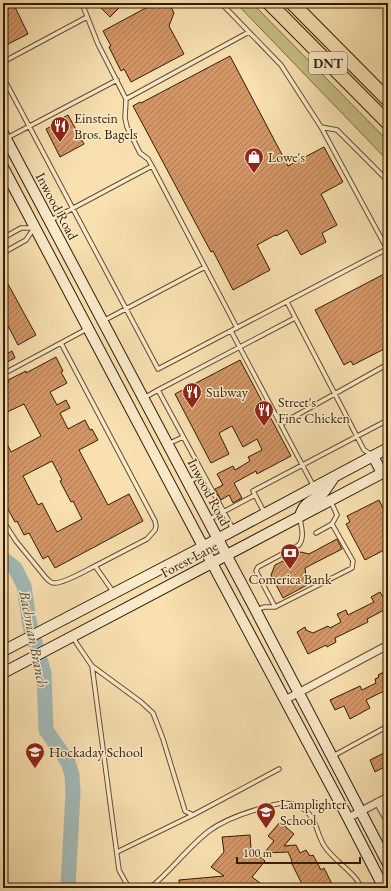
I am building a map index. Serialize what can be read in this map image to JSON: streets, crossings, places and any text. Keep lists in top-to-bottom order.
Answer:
{
  "streets": {
    "highway": ["DNT"],
    "main road": ["Inwood Road", "Forest Lane"]
  },
  "crossings": [
    ["Inwood Road", "Forest Lane"]
  ],
  "water": ["Bachman Branch"],
  "places": {
    "restaurant": ["Einstein Bros. Bagels", "Subway", "Street's Fine Chicken"],
    "shop": ["Lowe's"],
    "bank": ["Comerica Bank"],
    "school or university": ["Hockaday School", "Lamplighter School"]
  },
  "scale_bar": "100 m"
}
